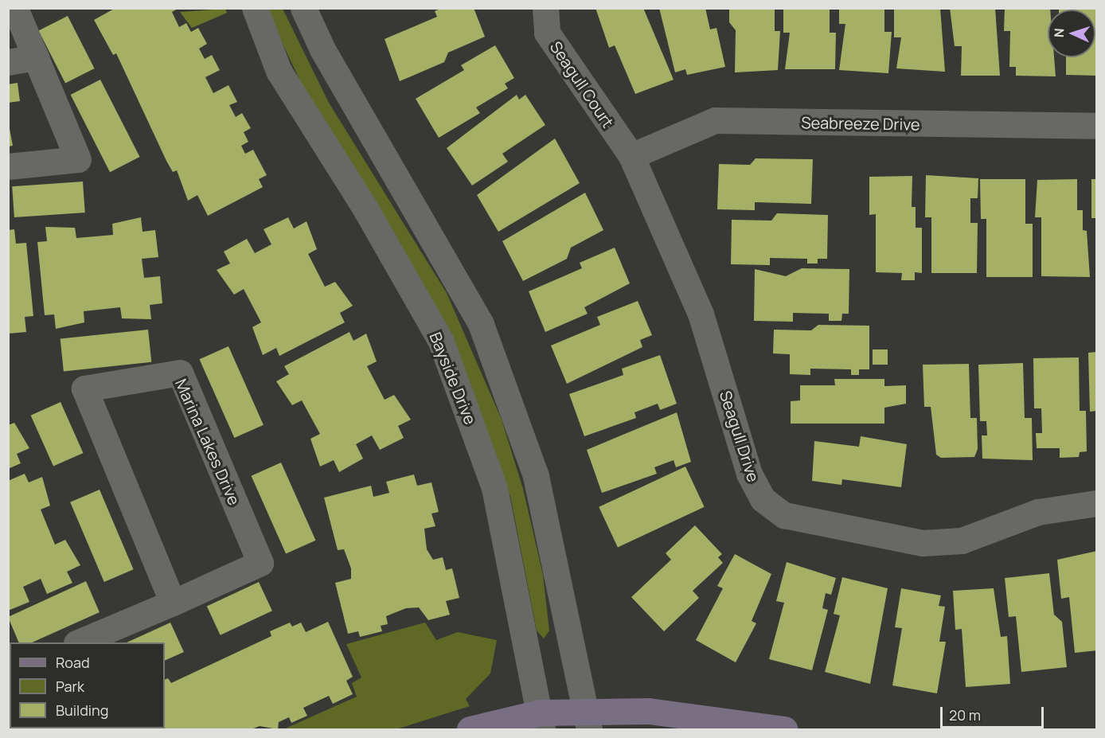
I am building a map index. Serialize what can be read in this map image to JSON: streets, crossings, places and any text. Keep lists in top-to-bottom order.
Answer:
{
  "streets": {
    "street": [
      "Seagull Court",
      "Seabreeze Drive",
      "Bayside Drive",
      "Seagull Drive",
      "Marina Lakes Drive"
    ]
  },
  "crossings": [
    ["Seagull Court", "Seabreeze Drive"],
    ["Seagull Court", "Seagull Drive"],
    ["Seabreeze Drive", "Seagull Drive"]
  ],
  "legend": ["Road", "Park", "Building"],
  "scale_bar": "20 m",
  "north": "left"
}
